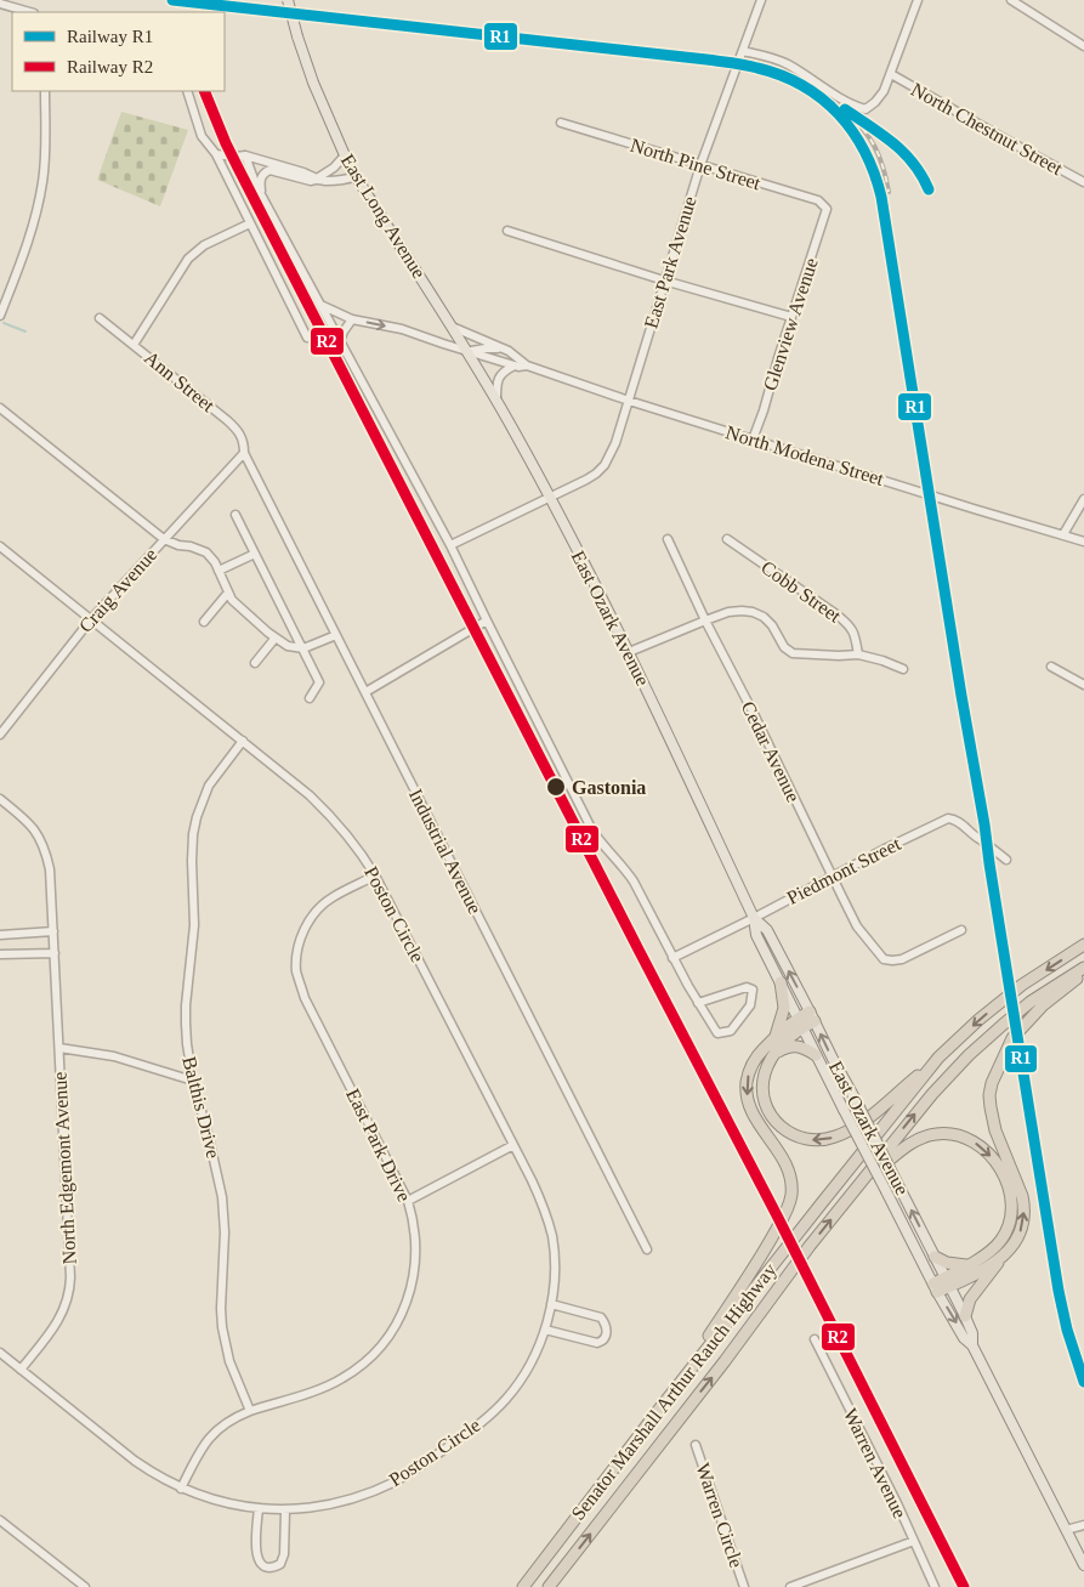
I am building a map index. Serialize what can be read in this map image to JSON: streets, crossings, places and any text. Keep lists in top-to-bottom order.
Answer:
{
  "streets": {
    "highway": ["Senator Marshall Arthur Rauch Highway"],
    "main road": ["East Long Avenue", "East Ozark Avenue"],
    "street": [
      "North Chestnut Street",
      "North Pine Street",
      "East Park Avenue",
      "Glenview Avenue",
      "Ann Street",
      "North Modena Street",
      "Craig Avenue",
      "Cobb Street",
      "Cedar Avenue",
      "Industrial Avenue",
      "Piedmont Street",
      "Poston Circle",
      "Balthis Drive",
      "East Park Drive",
      "North Edgemont Avenue",
      "Warren Avenue",
      "Warren Circle"
    ]
  },
  "crossings": [
    ["North Pine Street", "East Park Avenue"],
    ["North Pine Street", "Glenview Avenue"],
    ["East Long Avenue", "North Modena Street"],
    ["East Long Avenue", "East Ozark Avenue"],
    ["East Park Avenue", "North Modena Street"],
    ["East Park Avenue", "East Ozark Avenue"],
    ["Glenview Avenue", "North Modena Street"],
    ["Ann Street", "Craig Avenue"],
    ["Ann Street", "Industrial Avenue"],
    ["North Modena Street", "East Ozark Avenue"],
    ["Craig Avenue", "Industrial Avenue"],
    ["Craig Avenue", "Poston Circle"],
    ["East Ozark Avenue", "Piedmont Street"],
    ["Cedar Avenue", "Piedmont Street"],
    ["Poston Circle", "Balthis Drive"],
    ["Poston Circle", "East Park Drive"],
    ["Poston Circle", "North Edgemont Avenue"],
    ["Balthis Drive", "East Park Drive"]
  ],
  "places": ["Gastonia"],
  "lines": ["rail line R1", "rail line R2"],
  "legend": ["Railway R1", "Railway R2"]
}
